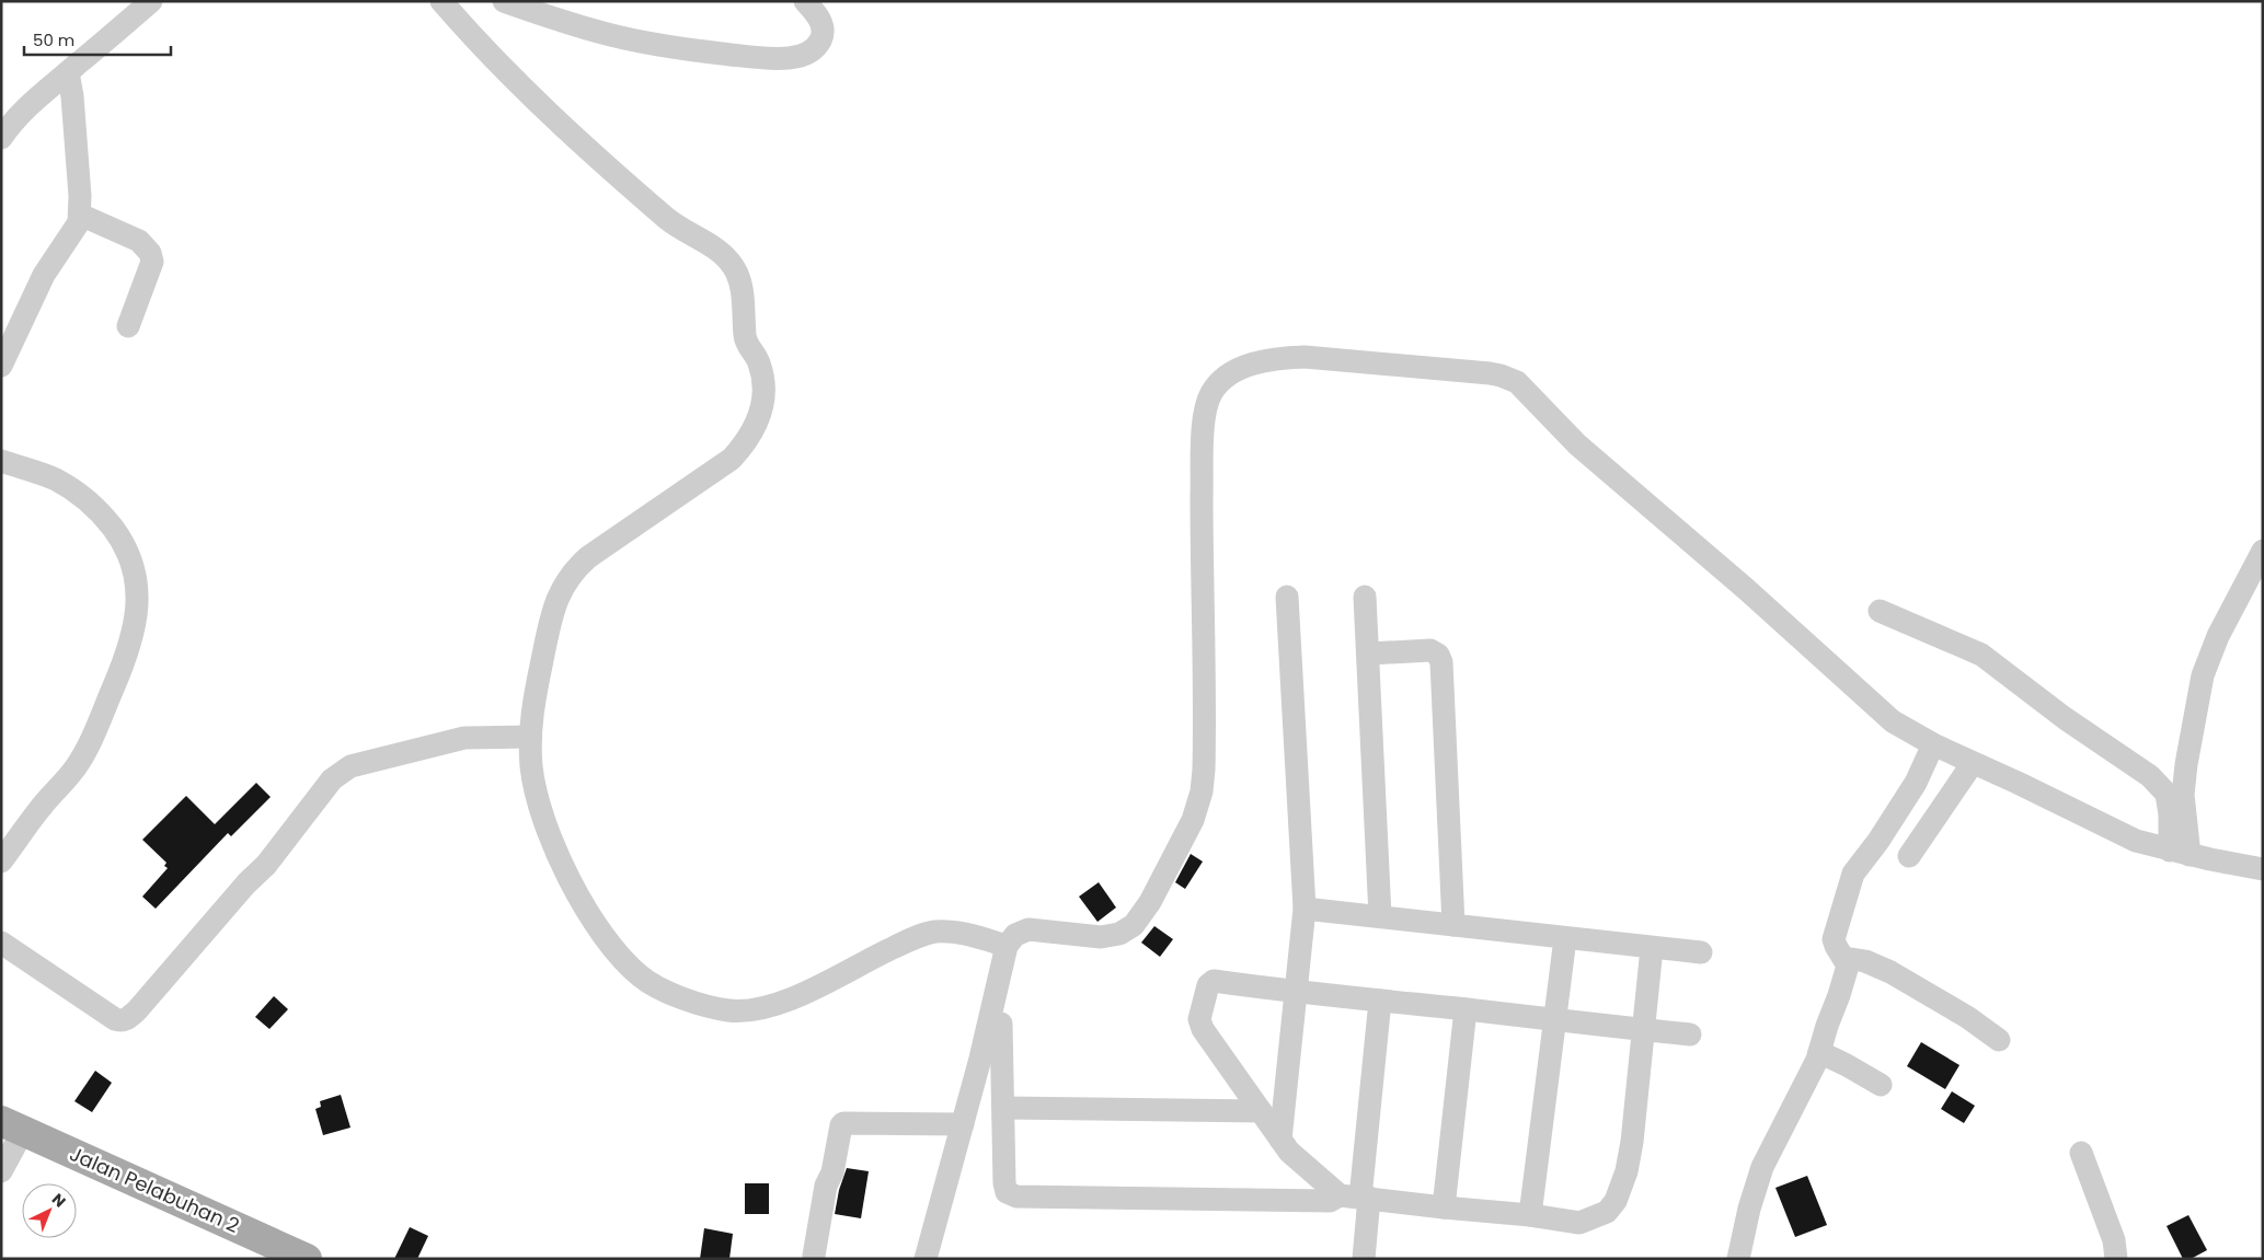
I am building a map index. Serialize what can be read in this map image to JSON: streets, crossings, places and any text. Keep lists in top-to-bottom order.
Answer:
{
  "streets": {
    "main road": ["Jalan Pelabuhan 2"]
  },
  "scale_bar": "50 m",
  "north": "top right"
}
